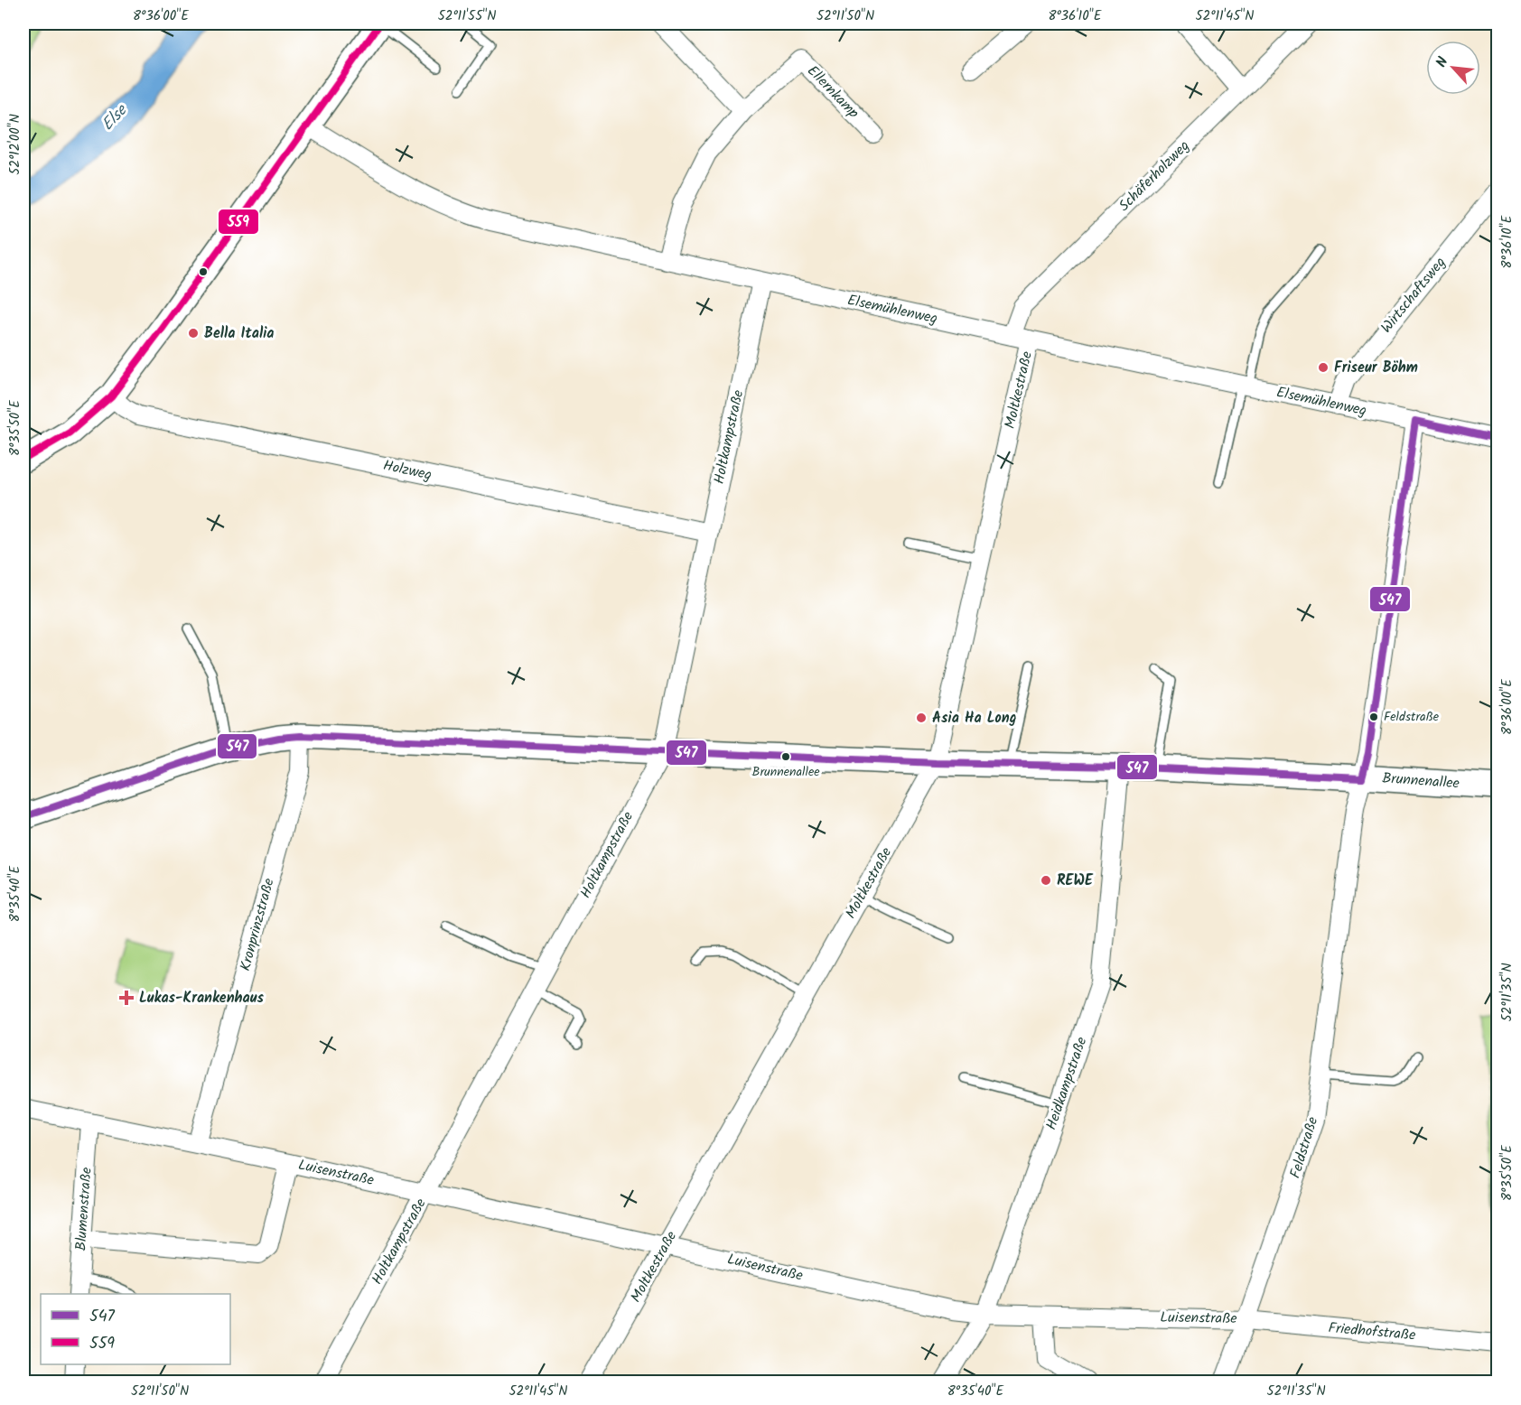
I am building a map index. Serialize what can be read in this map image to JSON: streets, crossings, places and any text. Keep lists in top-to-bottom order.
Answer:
{
  "streets": {
    "street": [
      "Ellernkamp",
      "Schäferholzweg",
      "Wirtschaftsweg",
      "Elsemühlenweg",
      "Moltkestraße",
      "Holtkampstraße",
      "Holzweg",
      "Brunnenallee",
      "Kronprinzstraße",
      "Heidkampstraße",
      "Feldstraße",
      "Luisenstraße",
      "Blumenstraße",
      "Friedhofstraße"
    ]
  },
  "crossings": [
    ["Ellernkamp", "Elsemühlenweg"],
    ["Schäferholzweg", "Elsemühlenweg"],
    ["Wirtschaftsweg", "Elsemühlenweg"],
    ["Elsemühlenweg", "Moltkestraße"],
    ["Elsemühlenweg", "Holtkampstraße"],
    ["Elsemühlenweg", "Feldstraße"],
    ["Moltkestraße", "Brunnenallee"],
    ["Moltkestraße", "Luisenstraße"],
    ["Holtkampstraße", "Holzweg"],
    ["Holtkampstraße", "Brunnenallee"],
    ["Holtkampstraße", "Luisenstraße"],
    ["Brunnenallee", "Kronprinzstraße"],
    ["Brunnenallee", "Heidkampstraße"],
    ["Brunnenallee", "Feldstraße"],
    ["Kronprinzstraße", "Luisenstraße"],
    ["Heidkampstraße", "Luisenstraße"],
    ["Feldstraße", "Luisenstraße"],
    ["Feldstraße", "Friedhofstraße"],
    ["Luisenstraße", "Blumenstraße"],
    ["Luisenstraße", "Friedhofstraße"]
  ],
  "water": ["Else"],
  "places": {
    "other": [
      "Bella Italia",
      "Friseur Böhm",
      "Feldstraße",
      "Asia Ha Long",
      "Brunnenallee",
      "REWE"
    ],
    "health": ["Lukas-Krankenhaus"]
  },
  "lines": ["transit line 559", "transit line 547"],
  "legend": ["547", "559"],
  "north": "top left",
  "coordinates": [
    "8°36'00\"E",
    "52°11'55\"N",
    "52°11'50\"N",
    "8°36'10\"E",
    "52°11'45\"N",
    "52°12'00\"N",
    "8°35'50\"E",
    "8°35'40\"E",
    "52°11'35\"N"
  ]
}
